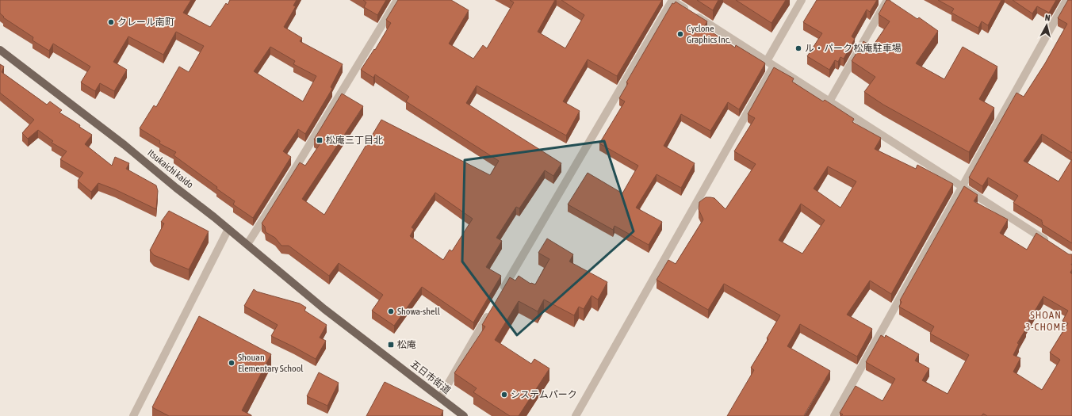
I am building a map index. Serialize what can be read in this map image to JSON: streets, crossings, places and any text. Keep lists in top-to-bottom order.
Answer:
{
  "streets": {
    "main road": ["Itsukaichi kaido", "五日市街道"]
  },
  "crossings": [
    ["Itsukaichi kaido", "五日市街道"]
  ],
  "districts": ["SHOAN 3-CHOME"],
  "places": {
    "other": [
      "クレール南町",
      "Cyclone Graphics Inc.",
      "ル・パーク 松庵駐車場",
      "Showa-shell",
      "Shouan Elementary School",
      "システムパーク"
    ],
    "transit": ["松庵三丁目北", "松庵"]
  },
  "north": "top"
}
